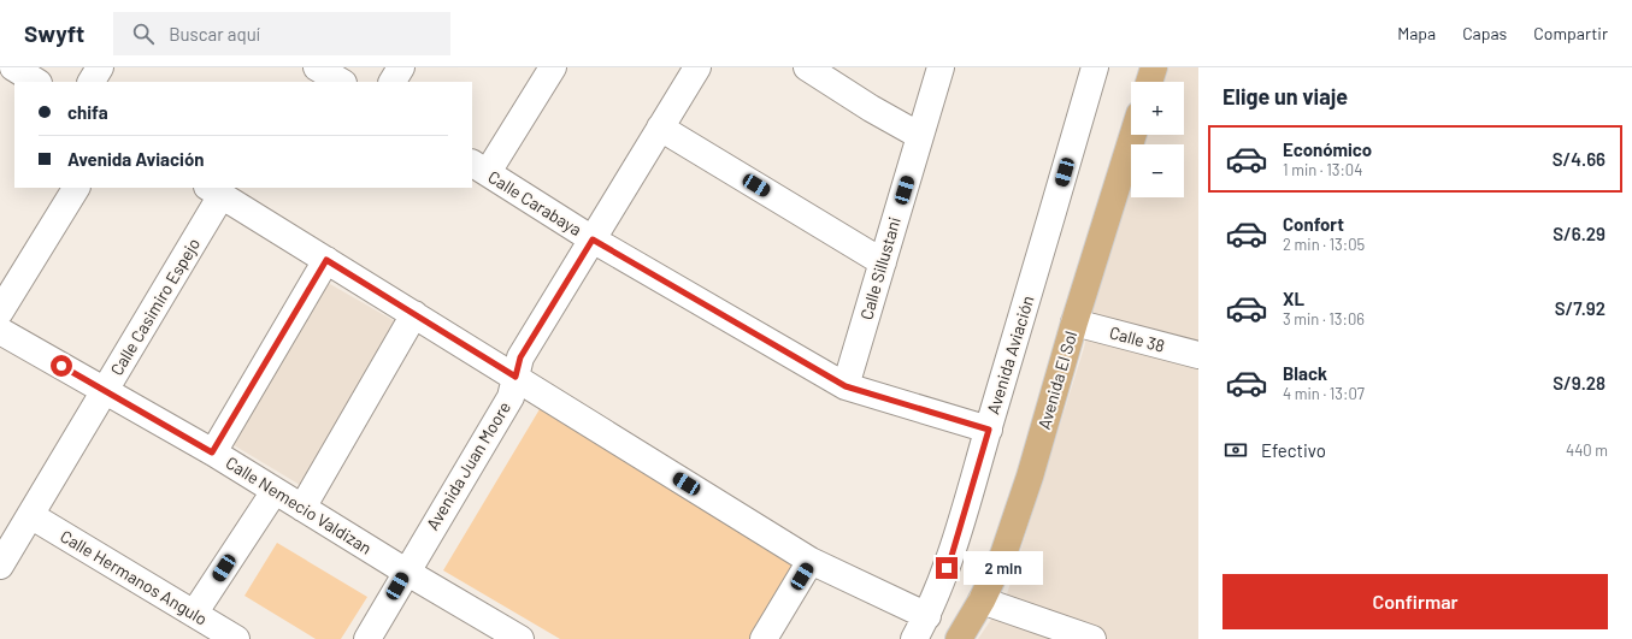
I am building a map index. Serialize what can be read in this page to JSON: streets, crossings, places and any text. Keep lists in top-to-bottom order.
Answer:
{
  "streets": {
    "main road": ["Avenida El Sol"],
    "street": [
      "Calle Carabaya",
      "Calle Sillustani",
      "Calle Casimiro Espejo",
      "Calle 38",
      "Avenida Aviación",
      "Avenida Juan Moore",
      "Calle Nemecio Valdizan",
      "Calle Hermanos Angulo"
    ]
  },
  "crossings": [
    ["Calle Carabaya", "Calle Sillustani"],
    ["Calle Carabaya", "Avenida Aviación"],
    ["Calle Carabaya", "Avenida Juan Moore"],
    ["Calle Casimiro Espejo", "Calle Nemecio Valdizan"],
    ["Calle Casimiro Espejo", "Calle Hermanos Angulo"],
    ["Calle 38", "Avenida El Sol"],
    ["Avenida Juan Moore", "Calle Nemecio Valdizan"]
  ],
  "page": {
    "header": "Swyft",
    "search": "Buscar aquí",
    "nav": ["Mapa", "Capas", "Compartir"],
    "heading": "Elige un viaje",
    "map_buttons": ["+", "−"],
    "banner": ["chifa", "Avenida Aviación"],
    "list": [
      {
        "name": "Económico",
        "note": "1 min · 13:04",
        "value": "S/4.66"
      },
      {
        "name": "Confort",
        "note": "2 min · 13:05",
        "value": "S/6.29"
      },
      {
        "name": "XL",
        "note": "3 min · 13:06",
        "value": "S/7.92"
      },
      {
        "name": "Black",
        "note": "4 min · 13:07",
        "value": "S/9.28"
      }
    ],
    "pay": ["Efectivo", "440 m"],
    "bubble": "2 min",
    "buttons": "Confirmar"
  }
}
